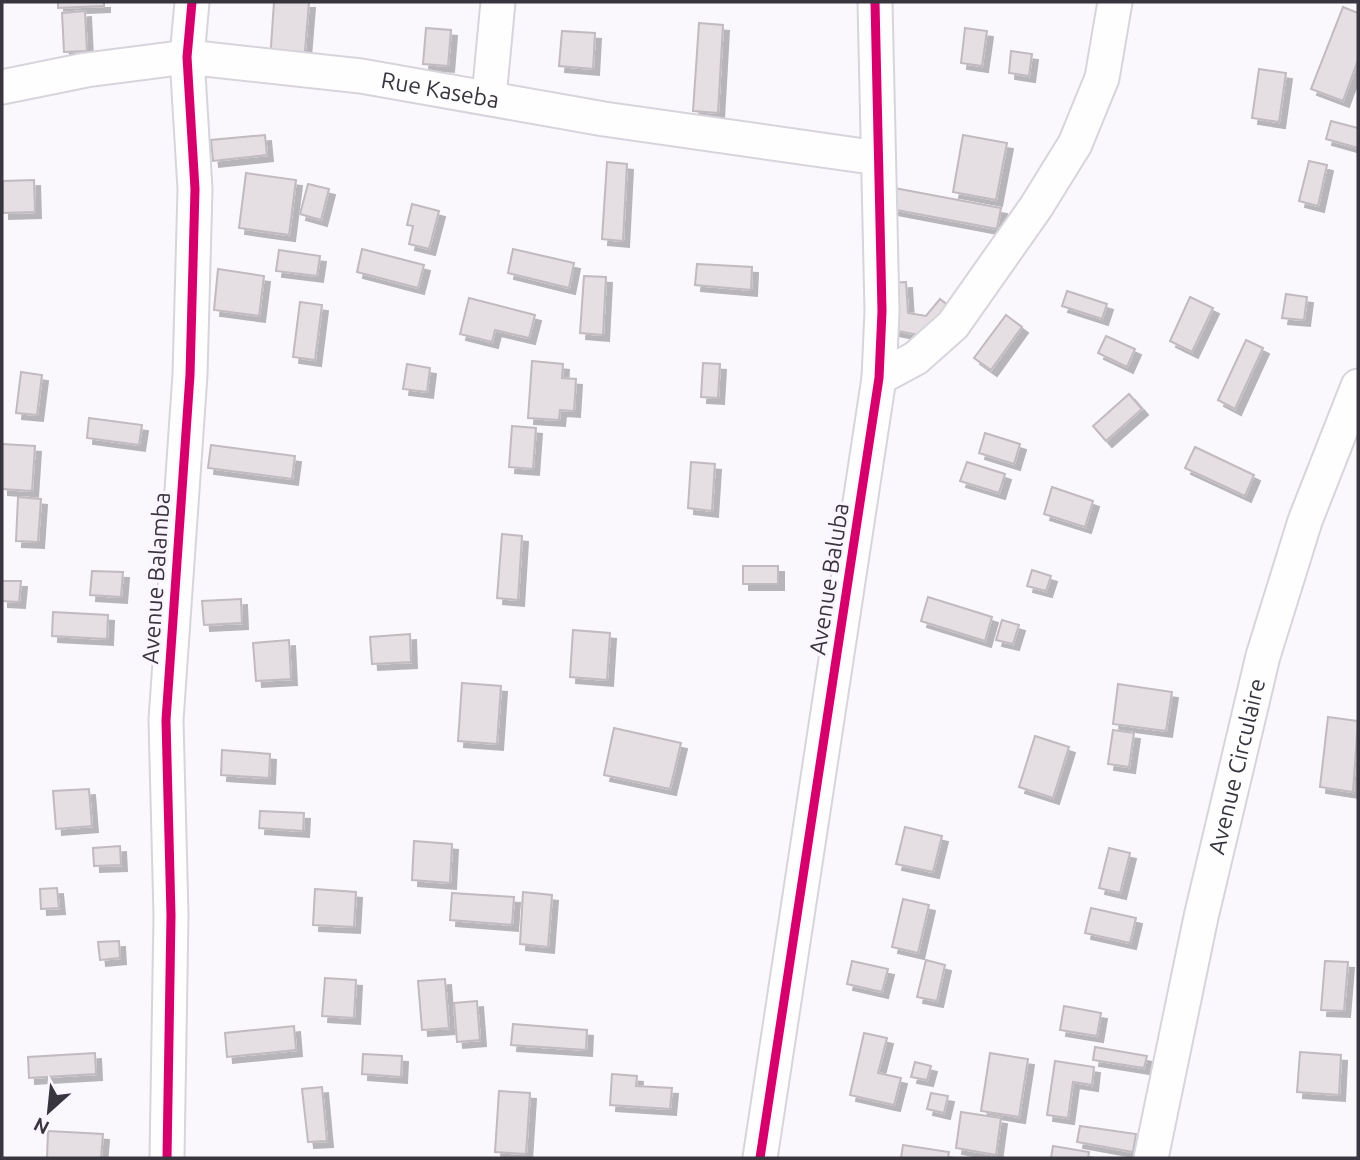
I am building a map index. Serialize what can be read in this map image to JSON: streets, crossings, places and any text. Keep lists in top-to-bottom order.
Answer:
{
  "streets": {
    "street": [
      "Rue Kaseba",
      "Avenue Balamba",
      "Avenue Baluba",
      "Avenue Circulaire"
    ]
  },
  "crossings": [
    ["Rue Kaseba", "Avenue Balamba"],
    ["Rue Kaseba", "Avenue Baluba"]
  ],
  "north": "bottom left"
}
